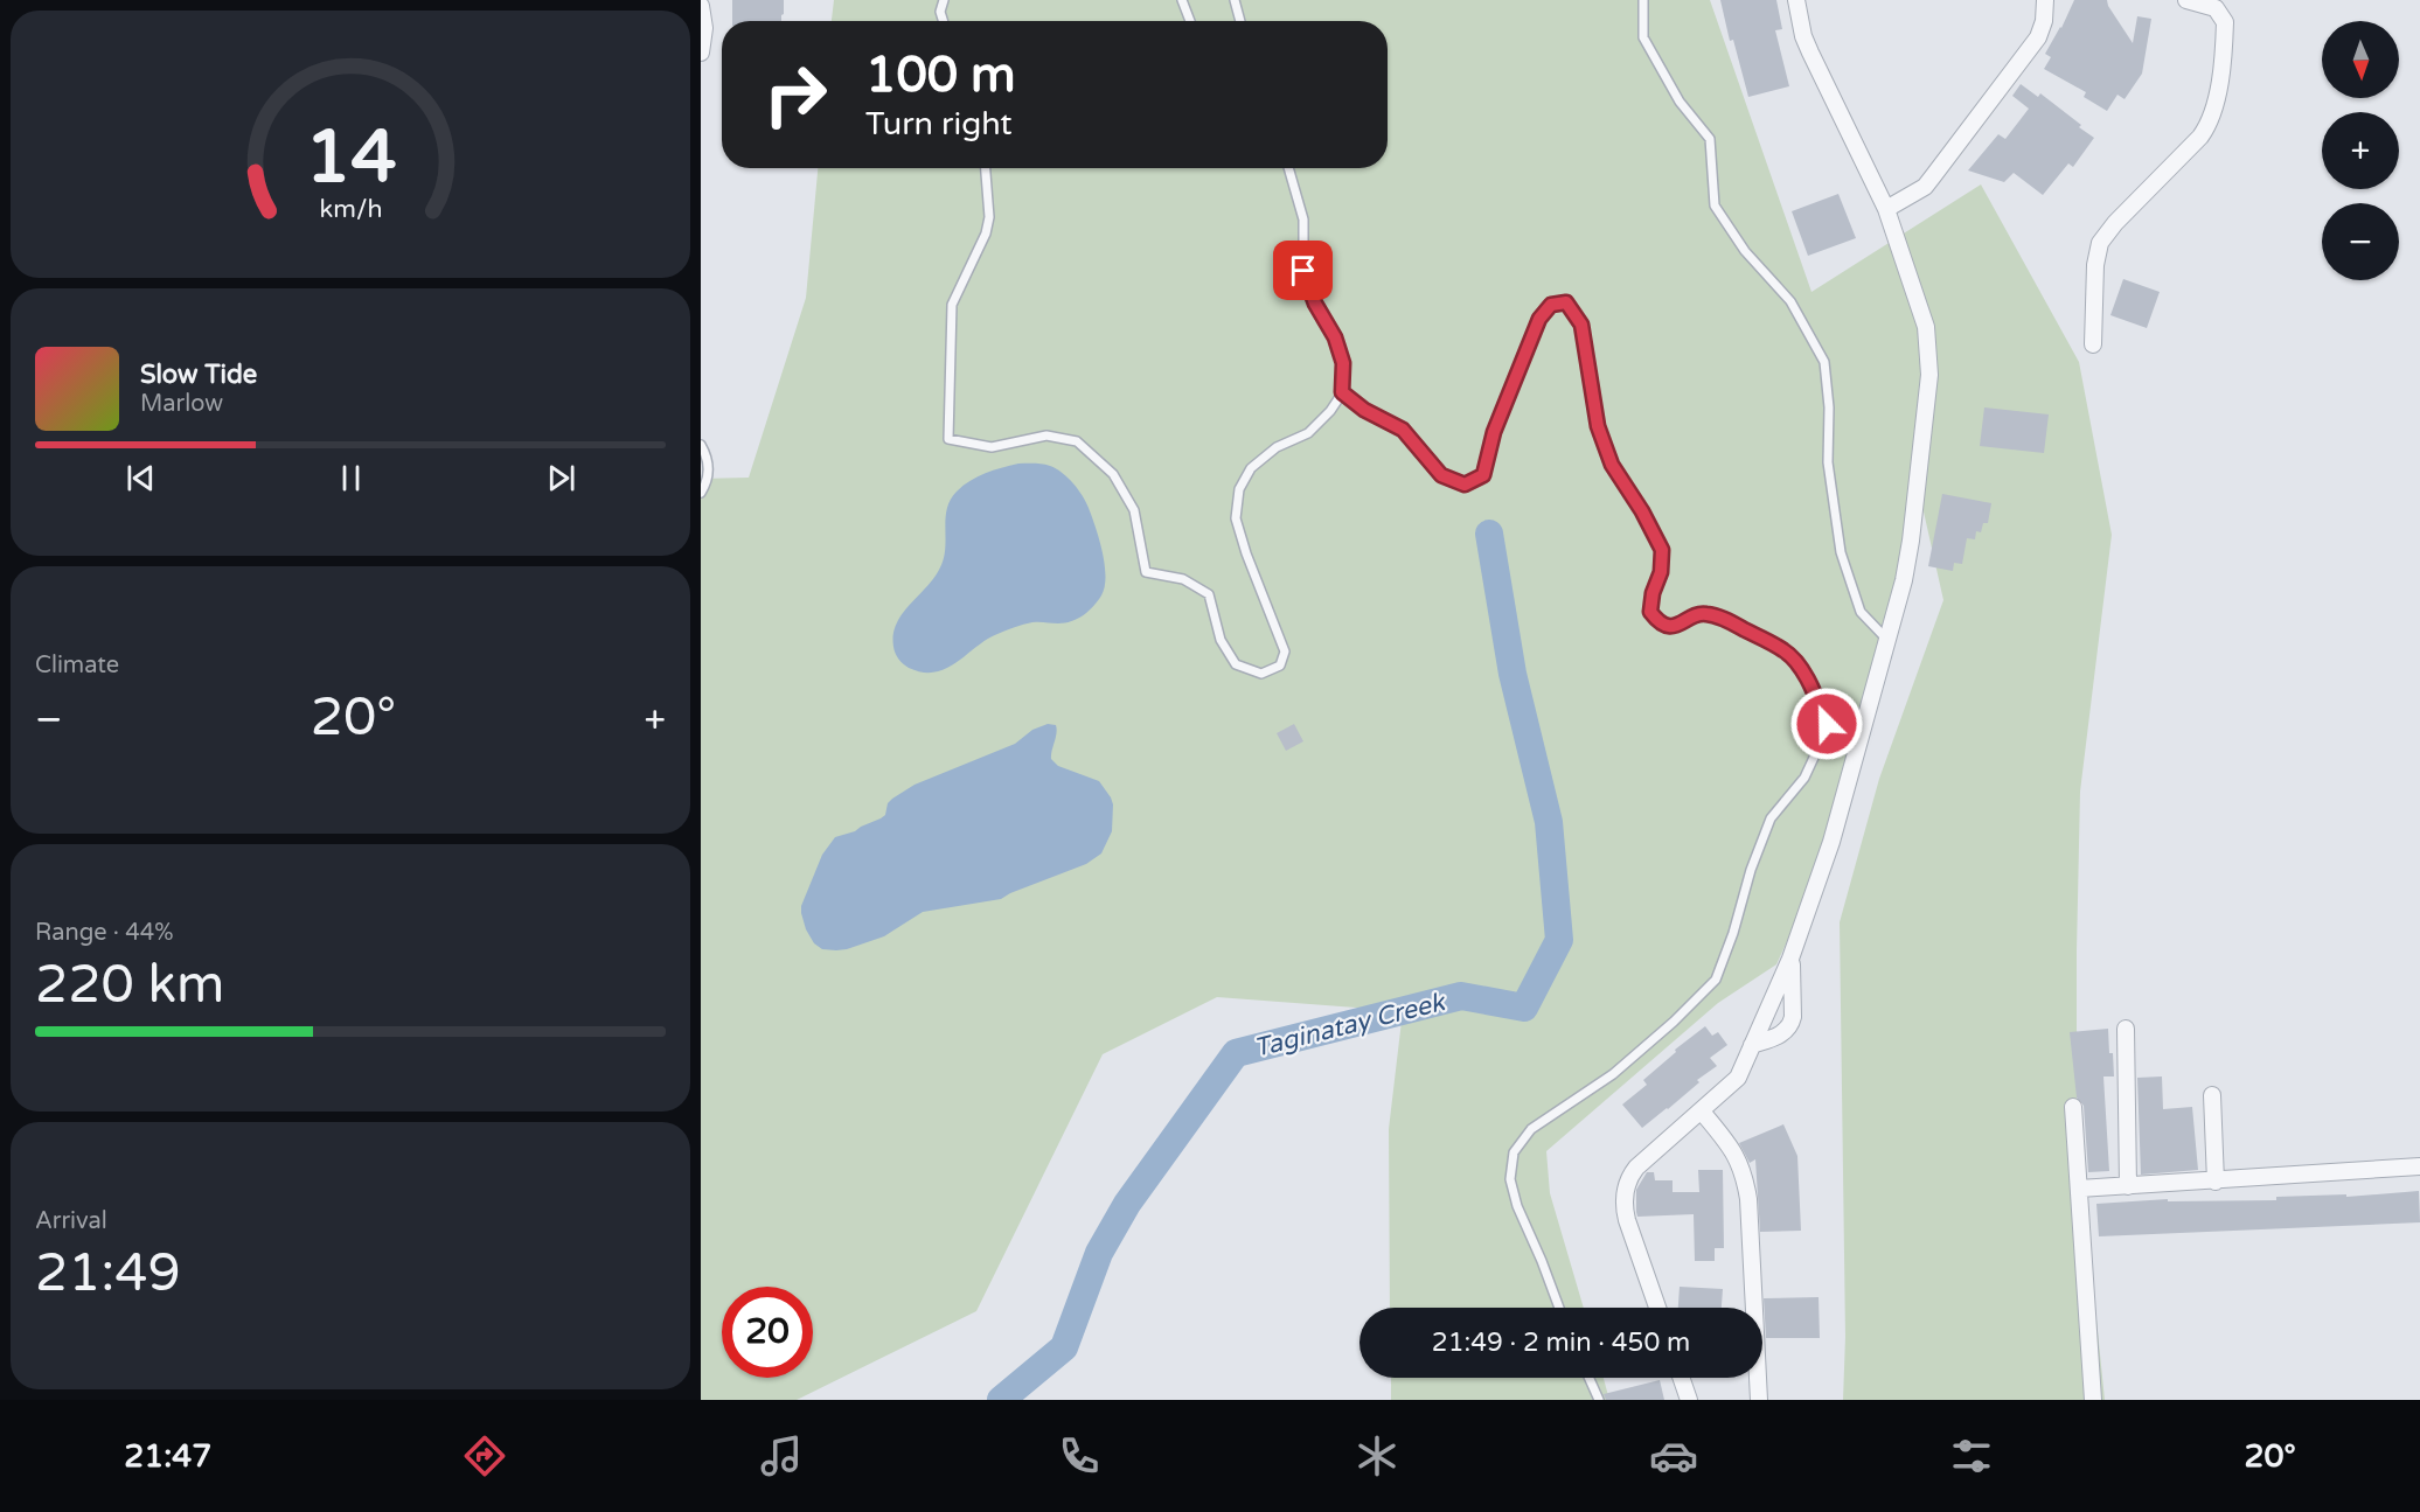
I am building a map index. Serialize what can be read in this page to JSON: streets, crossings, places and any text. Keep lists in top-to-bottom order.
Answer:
{
  "water": ["Taginatay Creek"],
  "north": "bottom",
  "page": {
    "map_buttons": ["+", "−"],
    "turn": ["100 m", "Turn right"],
    "song": ["Slow Tide", "Marlow"],
    "tile": [
      "Climate",
      ["Range · 44%", "220 km"],
      ["Arrival", "21:49"]
    ],
    "heat": ["−", "20°", "+"],
    "limit": "20",
    "trip": "21:49 · 2 min · 450 m",
    "tabs": ["21:47", "20°"],
    "gauge": ["14", "km/h"]
  }
}
